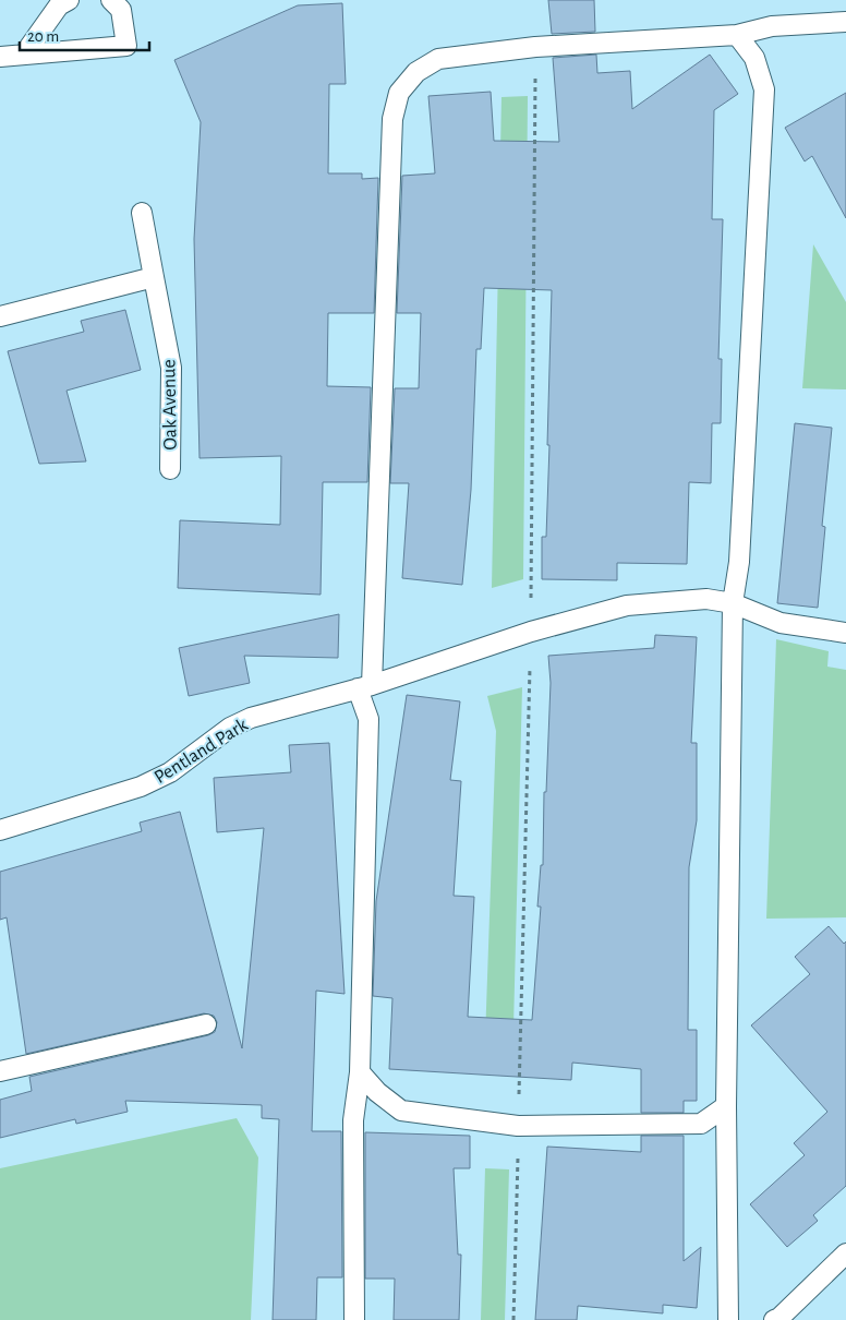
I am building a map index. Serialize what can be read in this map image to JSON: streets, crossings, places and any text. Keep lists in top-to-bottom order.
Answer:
{
  "streets": {
    "lane": ["Oak Avenue", "Pentland Park"]
  },
  "scale_bar": "20 m"
}
